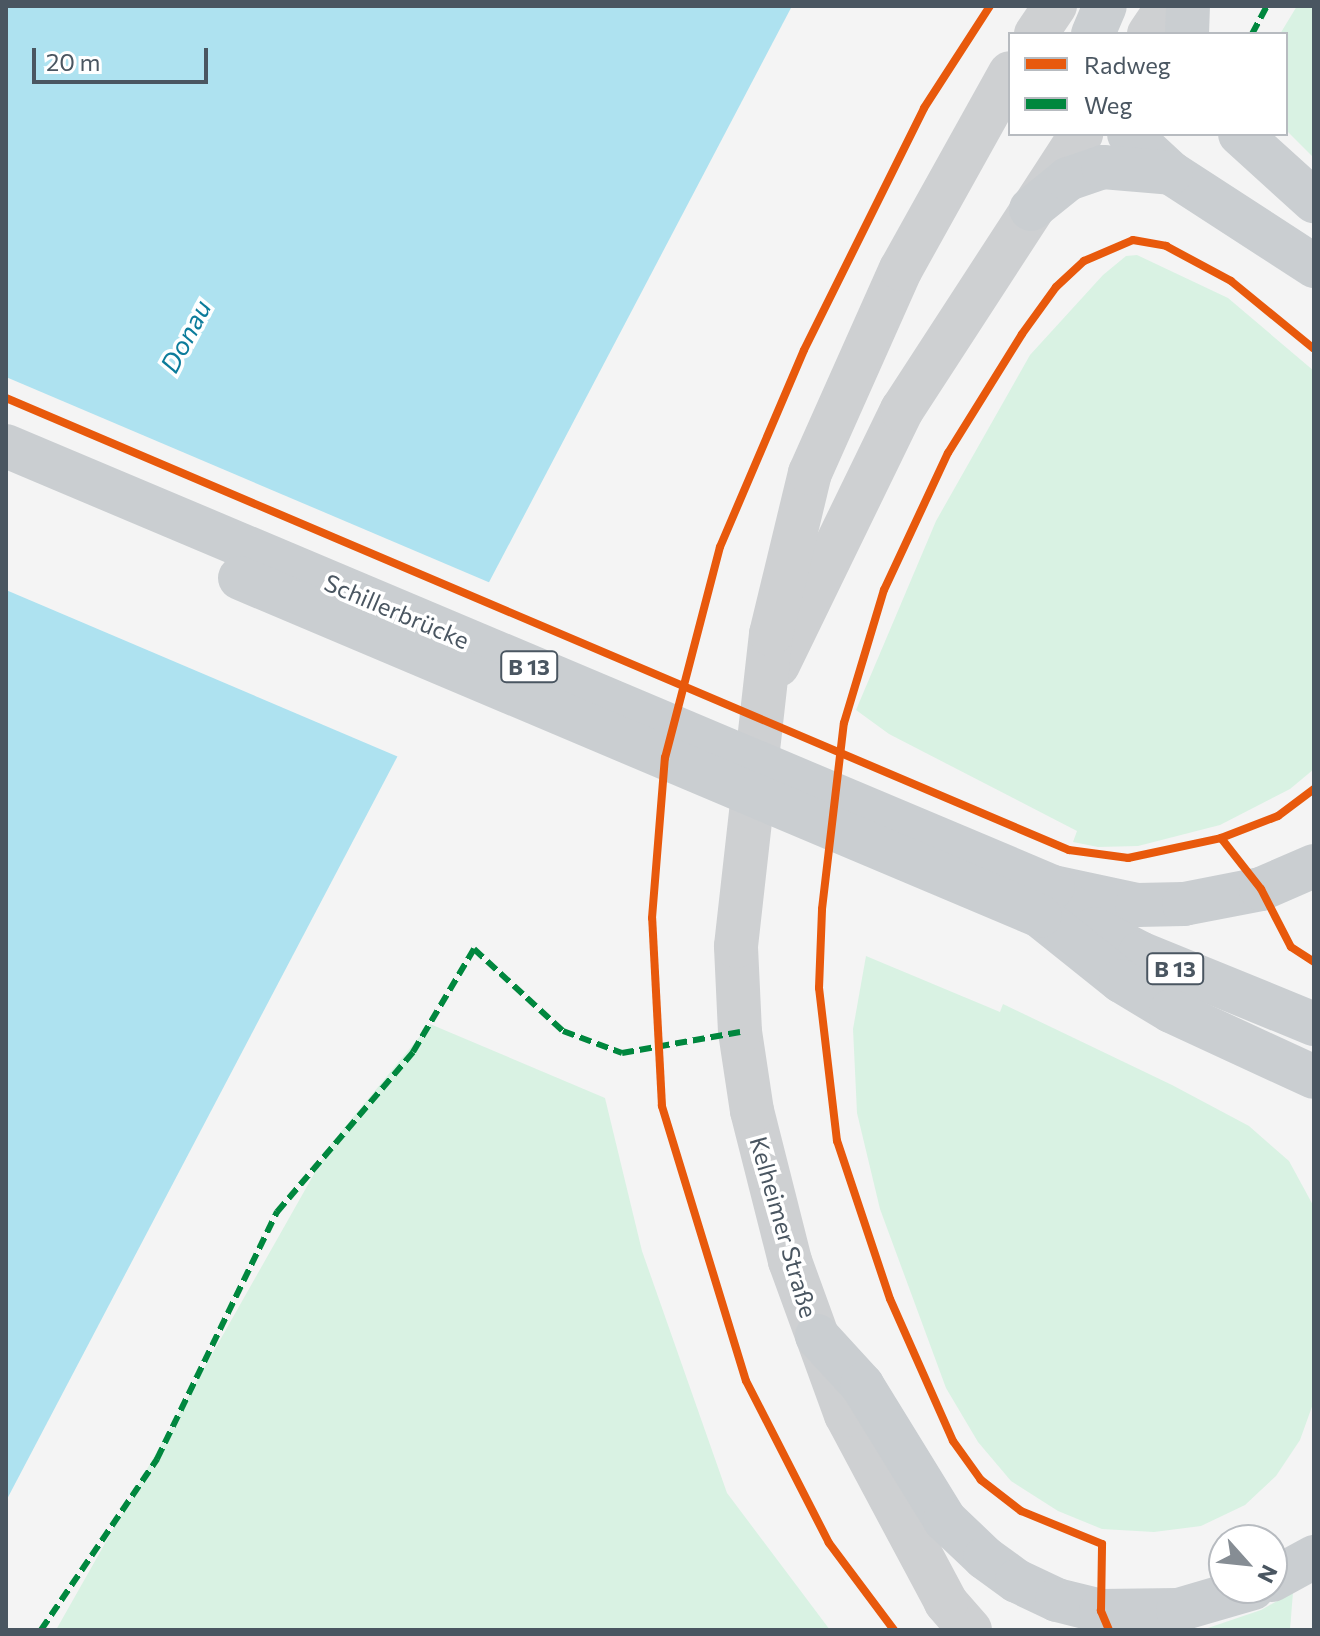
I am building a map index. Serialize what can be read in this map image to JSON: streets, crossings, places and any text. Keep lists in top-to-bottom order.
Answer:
{
  "streets": {
    "main road": ["Schillerbrücke", "B 13"],
    "street": ["Kelheimer Straße"]
  },
  "crossings": [
    ["Schillerbrücke", "B 13"]
  ],
  "water": ["Donau"],
  "legend": ["Radweg", "Weg"],
  "scale_bar": "20 m",
  "north": "bottom right"
}
